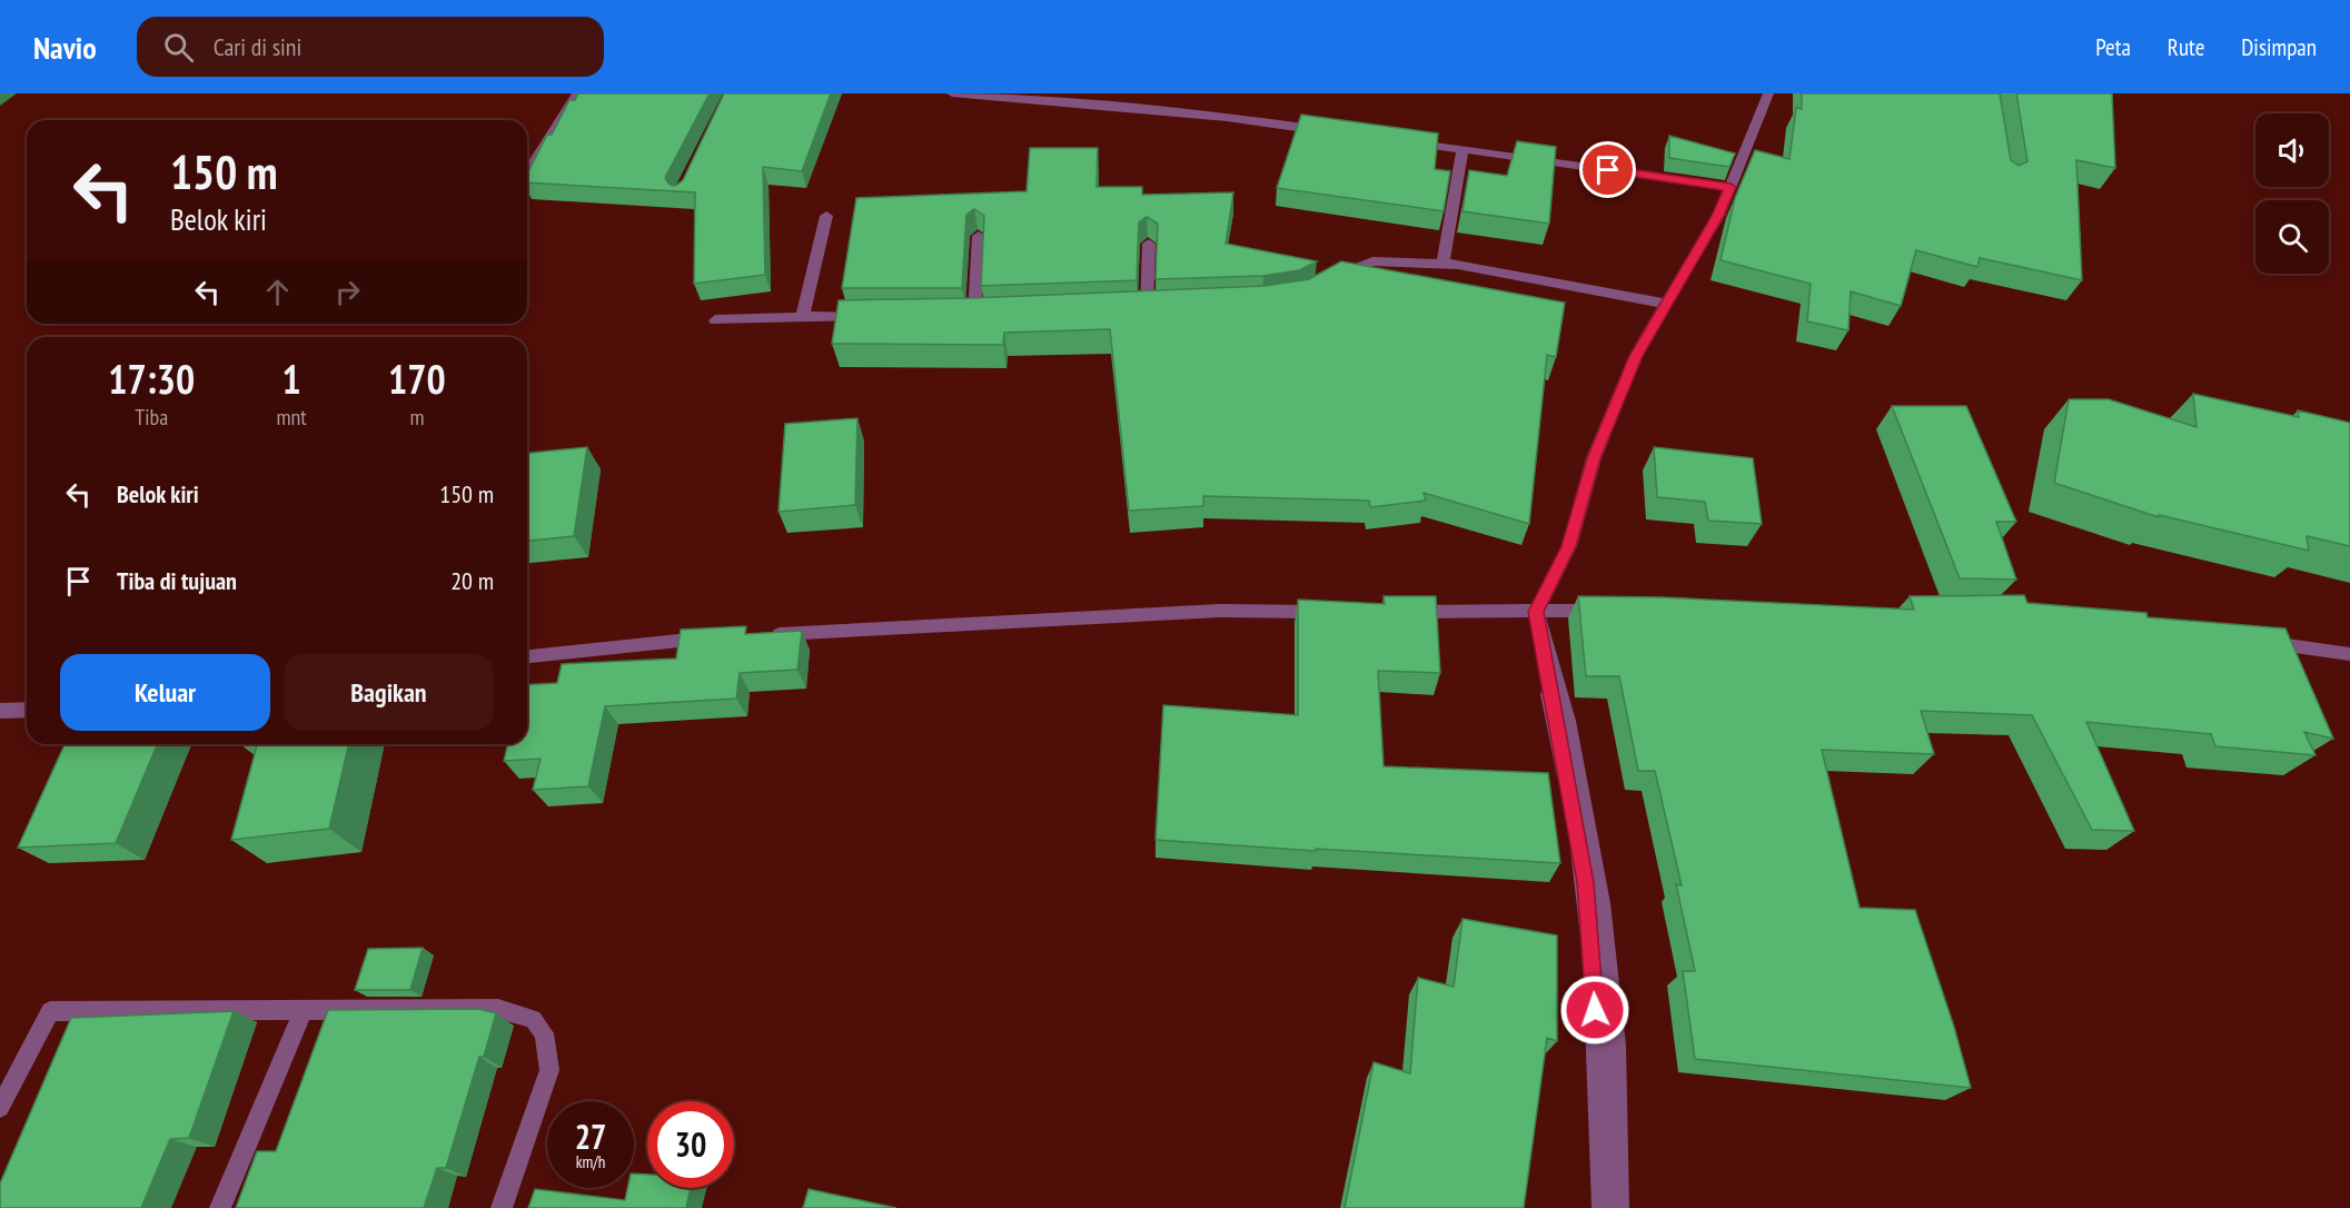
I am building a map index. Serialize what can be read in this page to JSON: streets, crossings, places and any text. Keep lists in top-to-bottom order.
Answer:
{
  "page": {
    "header": "Navio",
    "search": "Cari di sini",
    "nav": ["Peta", "Rute", "Disimpan"],
    "turn": ["150 m", "Belok kiri"],
    "eta": [
      "17:30",
      "Tiba",
      "1",
      "mnt",
      "170",
      "m"
    ],
    "list": [
      {
        "name": "Belok kiri",
        "value": "150 m"
      },
      {
        "name": "Tiba di tujuan",
        "value": "20 m"
      }
    ],
    "buttons": ["Keluar", "Bagikan"],
    "speed": "27 km/h",
    "limit": "30"
  }
}
